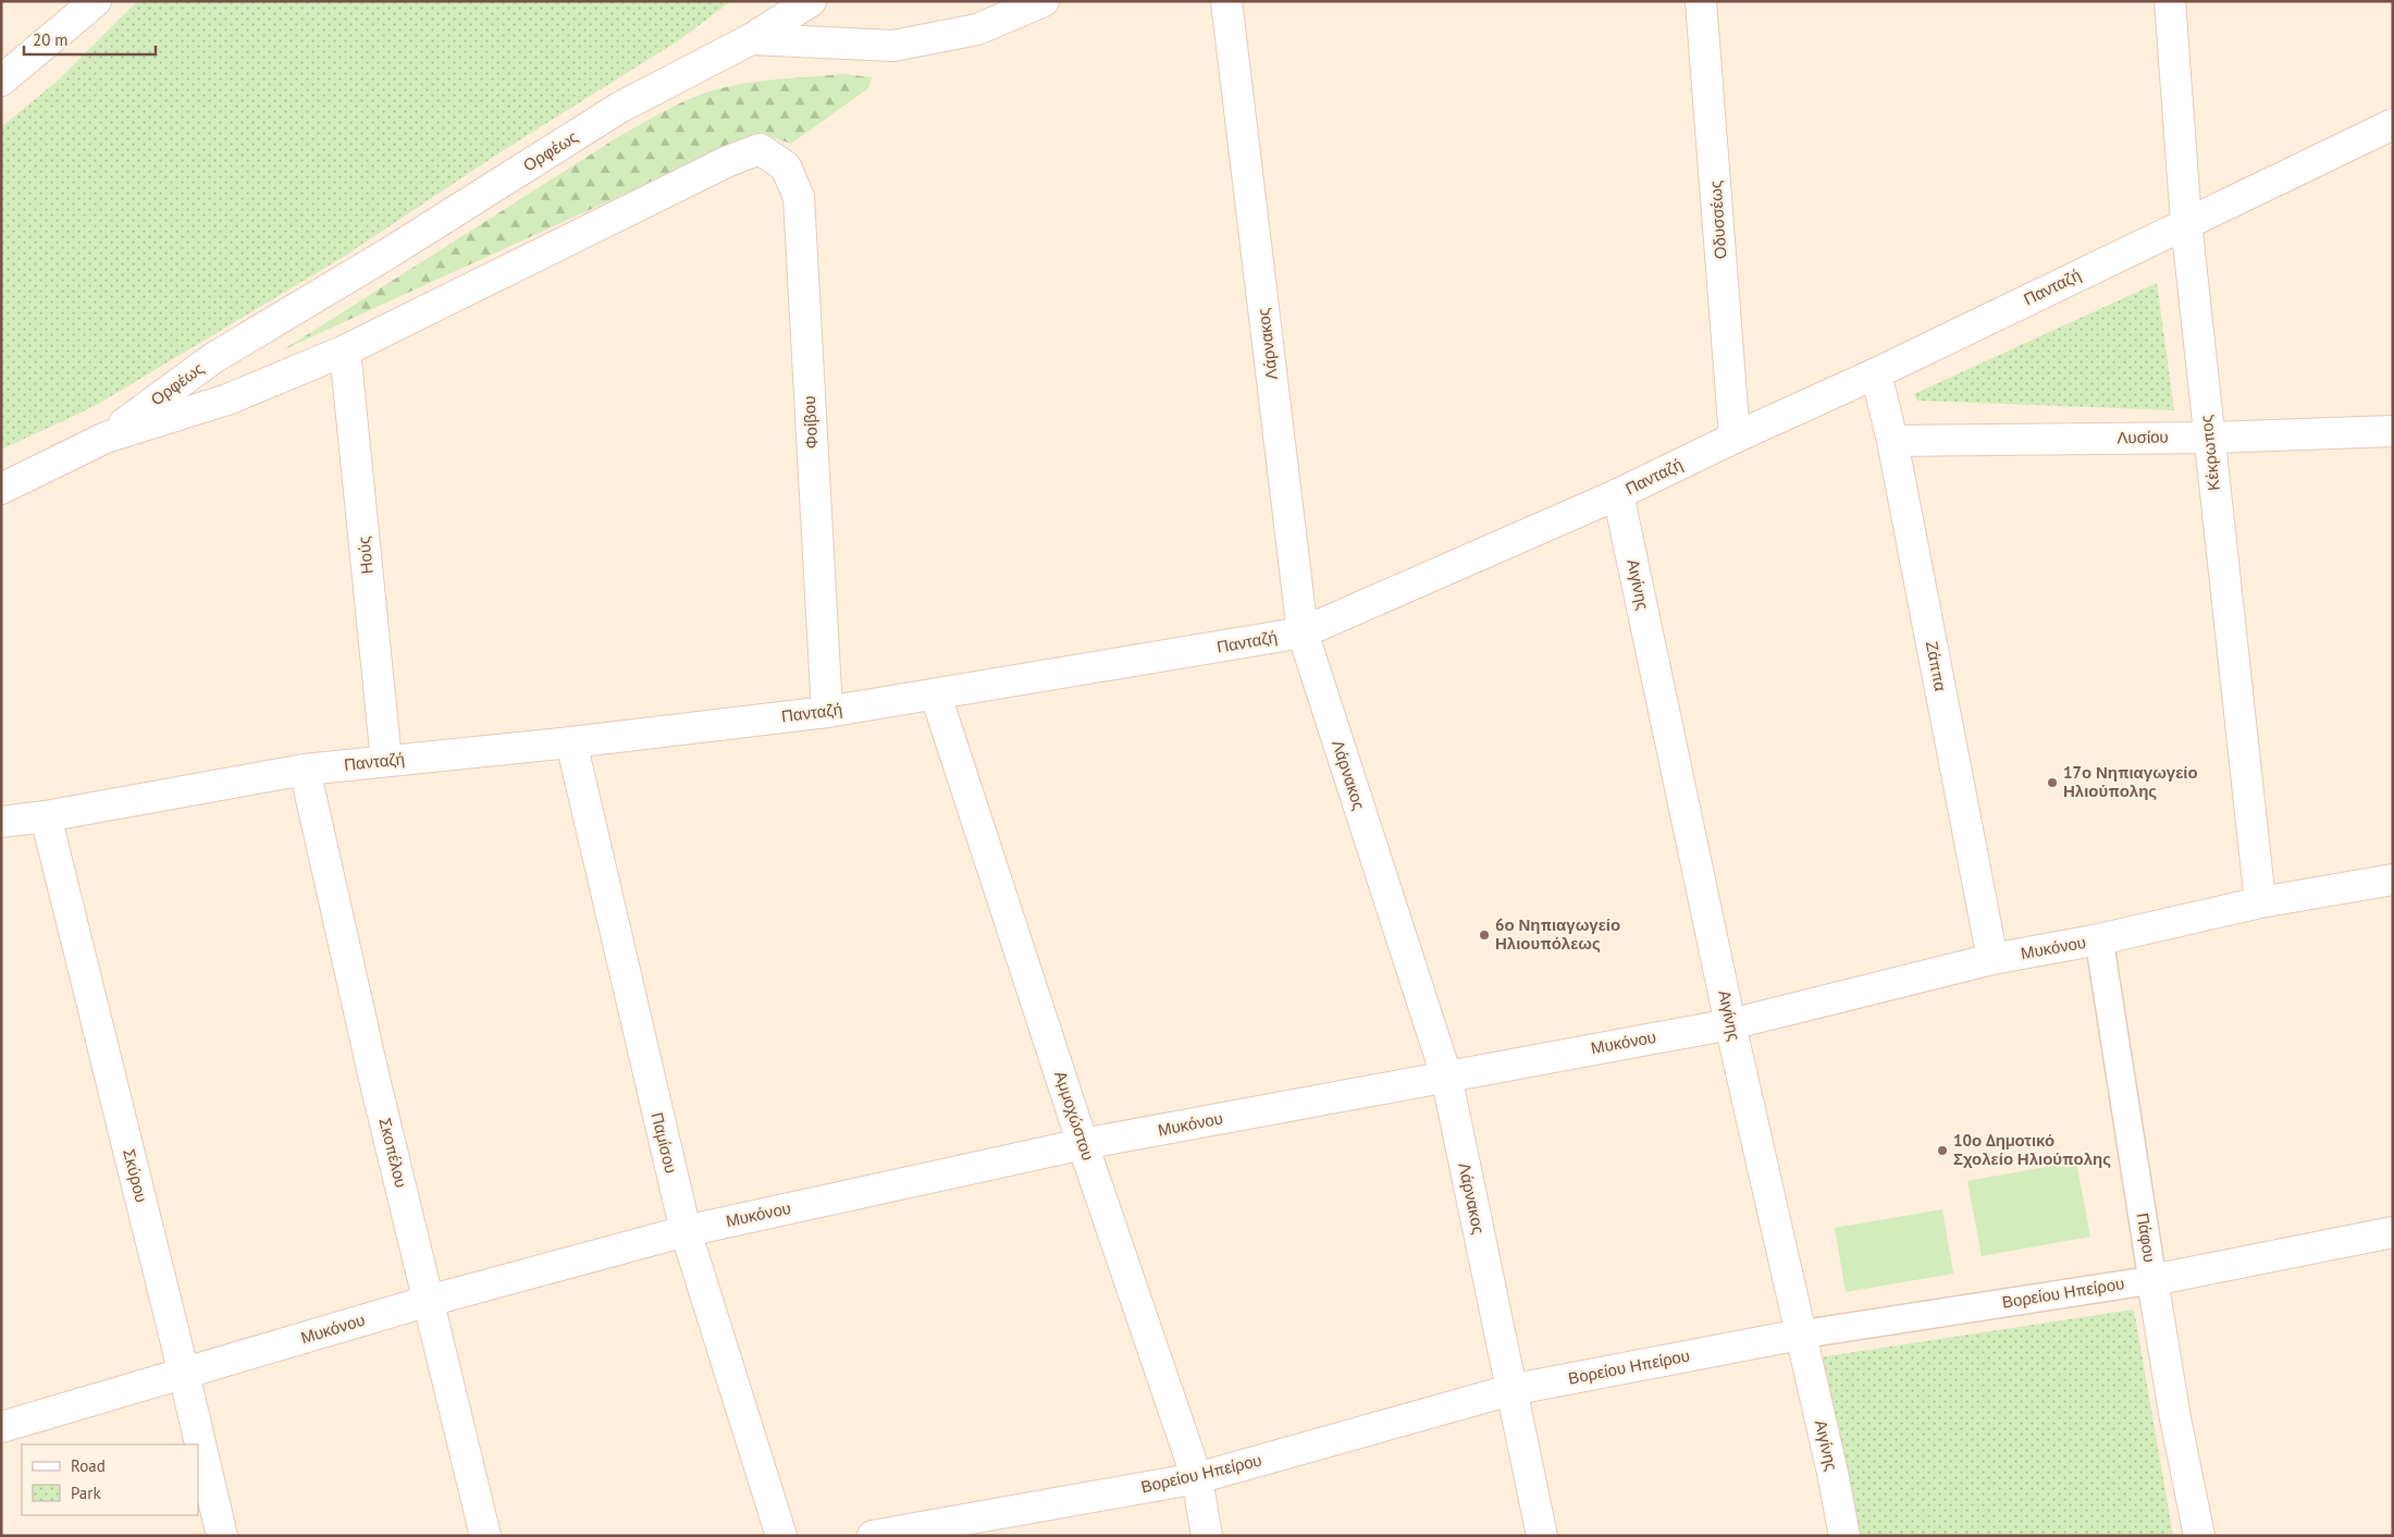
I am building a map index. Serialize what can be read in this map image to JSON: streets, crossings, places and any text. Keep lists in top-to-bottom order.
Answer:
{
  "streets": {
    "street": [
      "Ορφέως",
      "Οδυσσέως",
      "Πανταζή",
      "Λάρνακος",
      "Φοίβου",
      "Λυσίου",
      "Κέκρωπος",
      "Ηούς",
      "Αιγίνης",
      "Ζάππα",
      "Μυκόνου",
      "Αμμοχώστου",
      "Παμίσου",
      "Σκοπέλου",
      "Σκύρου",
      "Πάφου",
      "Βορείου Ηπείρου"
    ]
  },
  "crossings": [
    ["Ορφέως", "Φοίβου"],
    ["Ορφέως", "Ηούς"],
    ["Οδυσσέως", "Πανταζή"],
    ["Πανταζή", "Λάρνακος"],
    ["Πανταζή", "Φοίβου"],
    ["Πανταζή", "Κέκρωπος"],
    ["Πανταζή", "Ηούς"],
    ["Πανταζή", "Αιγίνης"],
    ["Πανταζή", "Ζάππα"],
    ["Πανταζή", "Αμμοχώστου"],
    ["Πανταζή", "Παμίσου"],
    ["Πανταζή", "Σκοπέλου"],
    ["Πανταζή", "Σκύρου"],
    ["Λάρνακος", "Μυκόνου"],
    ["Λάρνακος", "Βορείου Ηπείρου"],
    ["Λυσίου", "Κέκρωπος"],
    ["Λυσίου", "Ζάππα"],
    ["Κέκρωπος", "Μυκόνου"],
    ["Αιγίνης", "Μυκόνου"],
    ["Αιγίνης", "Βορείου Ηπείρου"],
    ["Ζάππα", "Μυκόνου"],
    ["Μυκόνου", "Αμμοχώστου"],
    ["Μυκόνου", "Παμίσου"],
    ["Μυκόνου", "Σκοπέλου"],
    ["Μυκόνου", "Σκύρου"],
    ["Μυκόνου", "Πάφου"],
    ["Αμμοχώστου", "Βορείου Ηπείρου"],
    ["Πάφου", "Βορείου Ηπείρου"]
  ],
  "places": ["17ο Νηπιαγωγείο Ηλιούπολης", "6ο Νηπιαγωγείο Ηλιουπόλεως", "10ο Δημοτικό Σχολείο Ηλιούπολης"],
  "legend": ["Road", "Park"],
  "scale_bar": "20 m"
}
